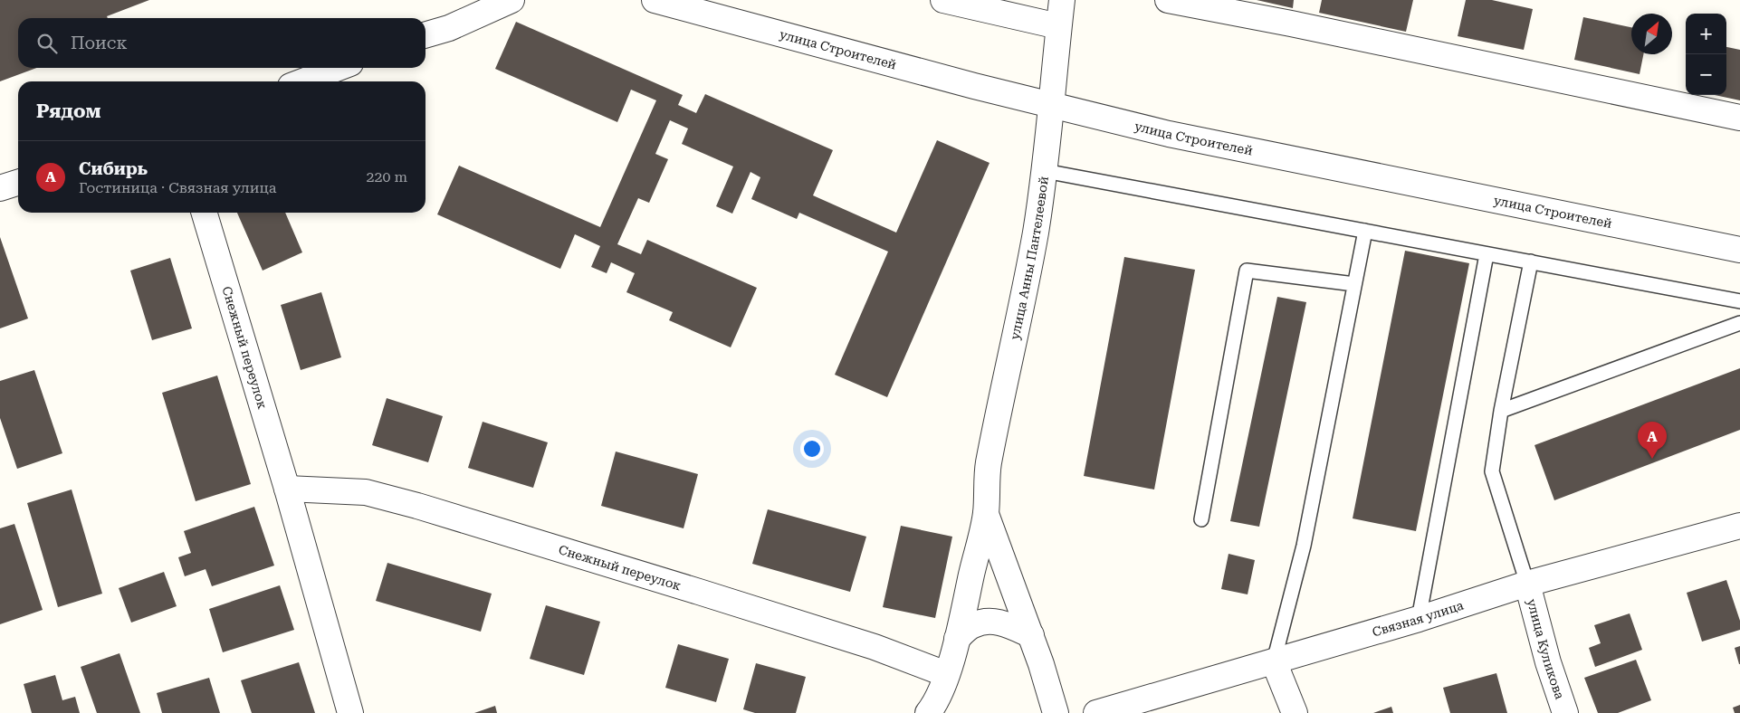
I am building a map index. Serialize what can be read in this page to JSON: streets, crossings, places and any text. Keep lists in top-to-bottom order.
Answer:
{
  "streets": {
    "street": [
      "улица Строителей",
      "улица Анны Пантелеевой",
      "Снежный переулок",
      "Связная улица",
      "улица Куликова"
    ]
  },
  "crossings": [
    ["улица Строителей", "улица Анны Пантелеевой"],
    ["улица Анны Пантелеевой", "Снежный переулок"],
    ["Связная улица", "улица Куликова"]
  ],
  "north": "top right",
  "page": {
    "map_buttons": ["+", "−"],
    "search": "Поиск",
    "heading": "Рядом",
    "list": [
      {
        "mark": "A",
        "name": "Сибирь",
        "note": "Гостиница · Связная улица",
        "value": "220 m"
      }
    ],
    "pins": "A"
  }
}
